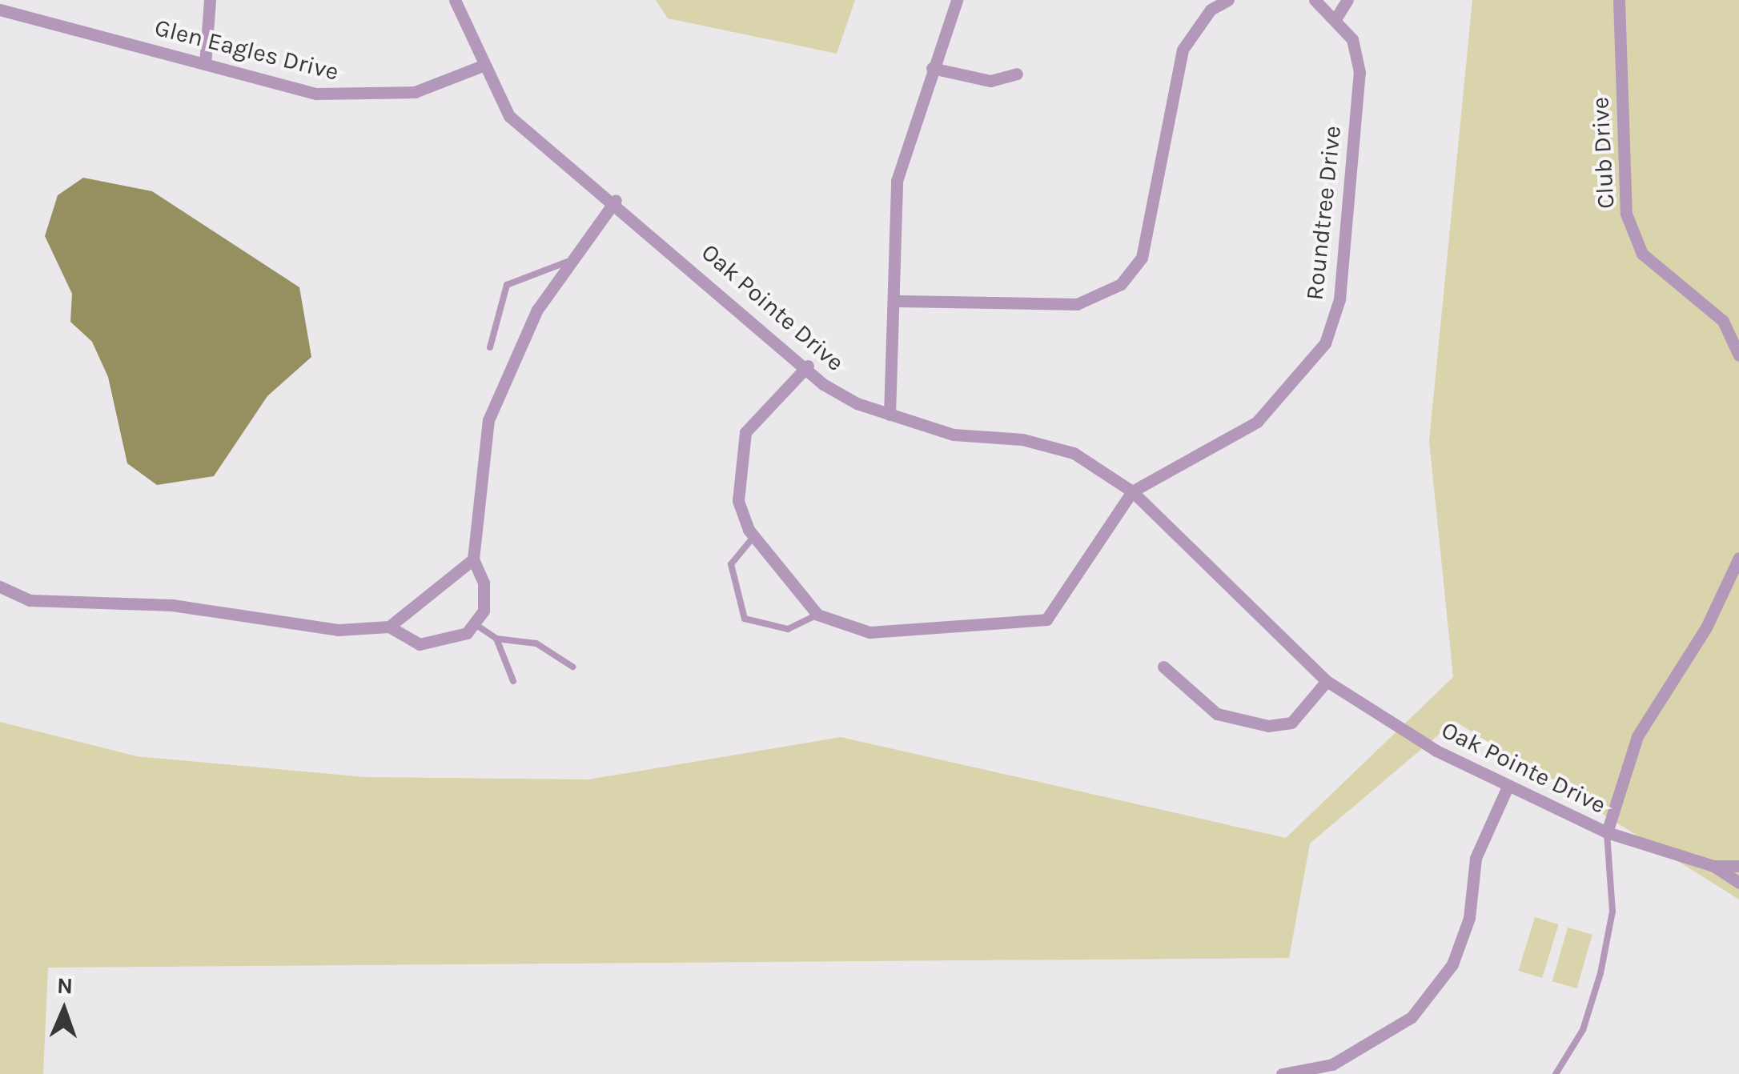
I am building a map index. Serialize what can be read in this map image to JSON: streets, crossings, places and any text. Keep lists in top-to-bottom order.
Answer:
{
  "streets": {
    "street": [
      "Glen Eagles Drive",
      "Club Drive",
      "Roundtree Drive",
      "Oak Pointe Drive"
    ]
  },
  "crossings": [
    ["Glen Eagles Drive", "Oak Pointe Drive"],
    ["Roundtree Drive", "Oak Pointe Drive"]
  ],
  "north": "top"
}
